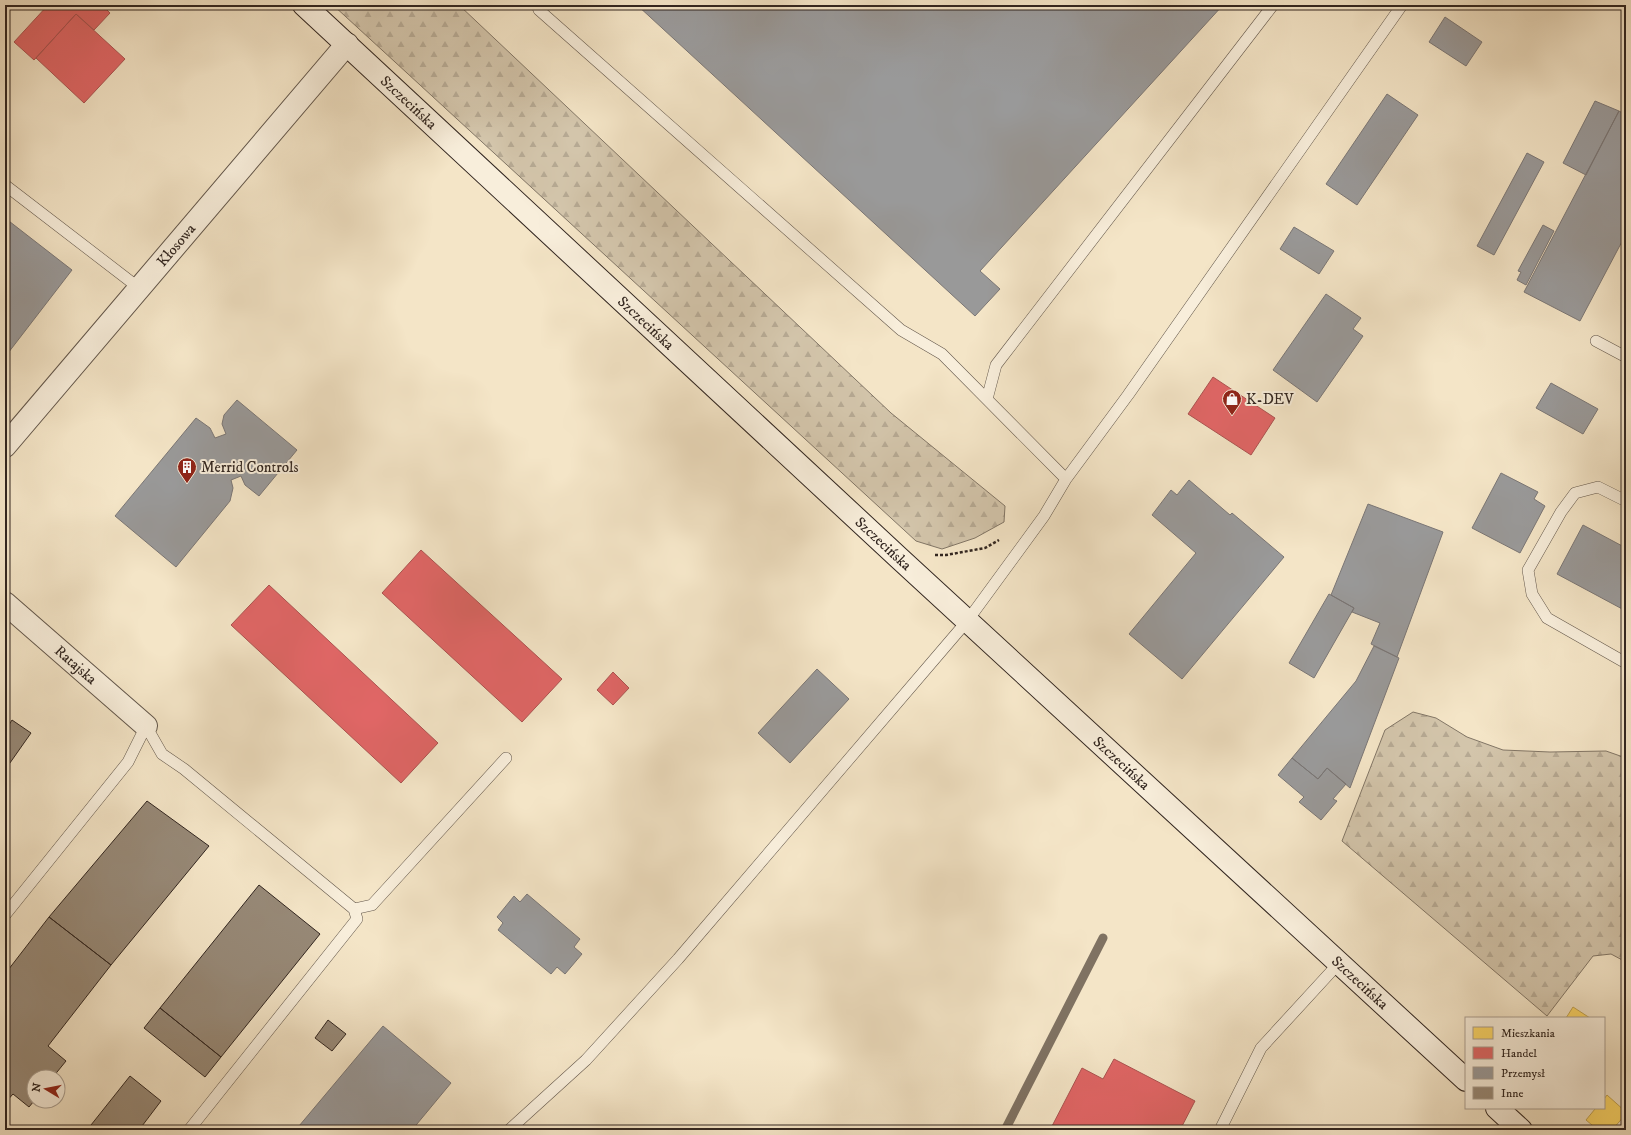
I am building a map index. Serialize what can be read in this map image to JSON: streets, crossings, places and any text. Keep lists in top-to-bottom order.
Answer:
{
  "streets": {
    "main road": ["Szczecińska", "Kłosowa", "Ratajska"]
  },
  "crossings": [
    ["Szczecińska", "Kłosowa"]
  ],
  "places": {
    "shop": ["K-DEV"],
    "building": ["Merrid Controls"]
  },
  "legend": [
    "Mieszkania",
    "Handel",
    "Przemysł",
    "Inne"
  ],
  "north": "left"
}
